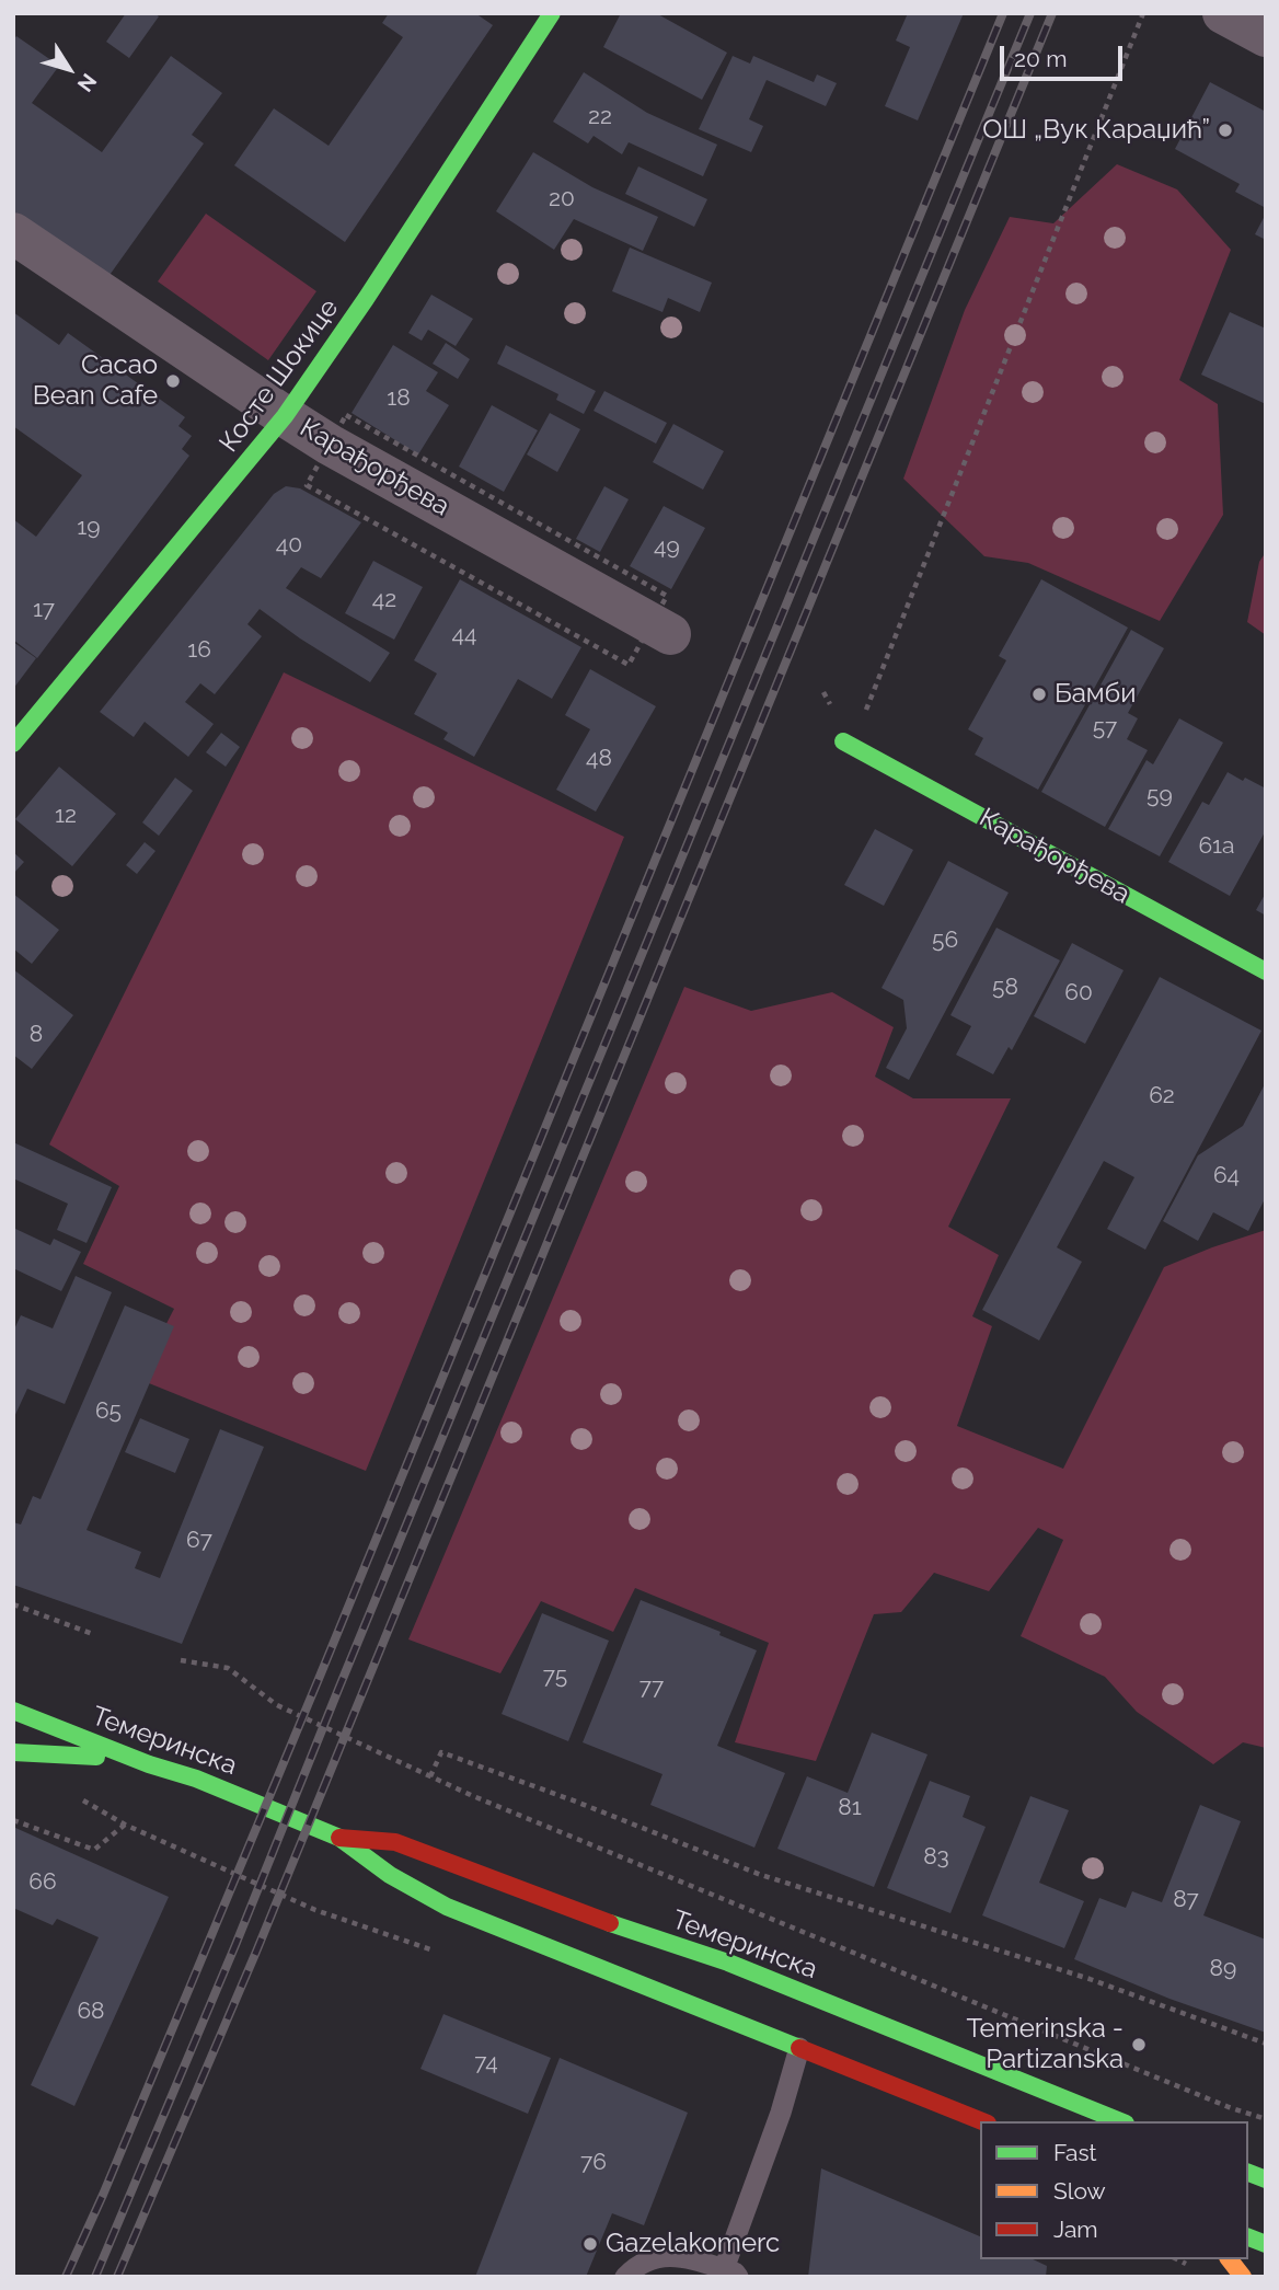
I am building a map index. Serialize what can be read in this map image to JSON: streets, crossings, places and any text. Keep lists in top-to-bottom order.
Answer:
{
  "streets": {
    "main road": ["Косте Шокице", "Карађорђева", "Темеринска"]
  },
  "crossings": [
    ["Косте Шокице", "Карађорђева"]
  ],
  "places": [
    "ОШ „Вук Караџић”",
    "Cacao Bean Cafe",
    "Бамби",
    "Temerinska - Partizanska",
    "Gazelakomerc"
  ],
  "house_numbers": [
    "22",
    "20",
    "18",
    "19",
    "40",
    "49",
    "42",
    "17",
    "44",
    "16",
    "57",
    "48",
    "59",
    "12",
    "61a",
    "56",
    "58",
    "60",
    "8",
    "62",
    "64",
    "65",
    "67",
    "75",
    "77",
    "81",
    "83",
    "66",
    "87",
    "89",
    "68",
    "74",
    "76"
  ],
  "legend": ["Fast", "Slow", "Jam"],
  "scale_bar": "20 m",
  "north": "bottom right"
}
